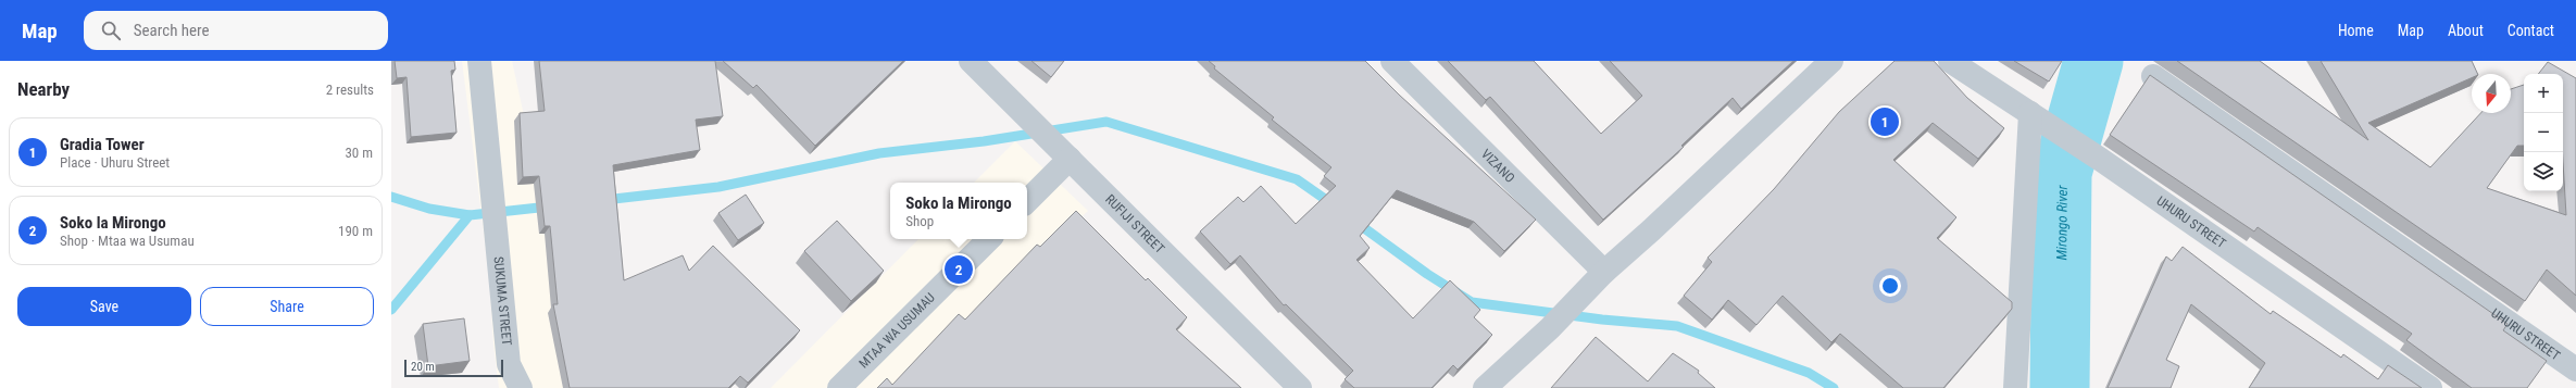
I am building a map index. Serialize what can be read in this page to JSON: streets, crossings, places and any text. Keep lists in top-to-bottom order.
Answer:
{
  "streets": {
    "street": [
      "VIZANO",
      "UHURU STREET",
      "RUFIJI STREET",
      "SUKUMA STREET",
      "MTAA WA USUMAU"
    ]
  },
  "water": ["Mirongo River"],
  "scale_bar": "20 m",
  "north": "bottom",
  "page": {
    "header": "Map",
    "search": "Search here",
    "nav": [
      "Home",
      "Map",
      "About",
      "Contact"
    ],
    "heading": ["Nearby", "2 results"],
    "map_buttons": ["+", "−"],
    "pins": ["1", "2"],
    "list": [
      {
        "mark": "1",
        "name": "Gradia Tower",
        "note": "Place · Uhuru Street",
        "value": "30 m"
      },
      {
        "mark": "2",
        "name": "Soko la Mirongo",
        "note": "Shop · Mtaa wa Usumau",
        "value": "190 m"
      }
    ],
    "popup": ["Soko la Mirongo", "Shop"],
    "buttons": ["Save", "Share"],
    "scale": "20 m"
  }
}
